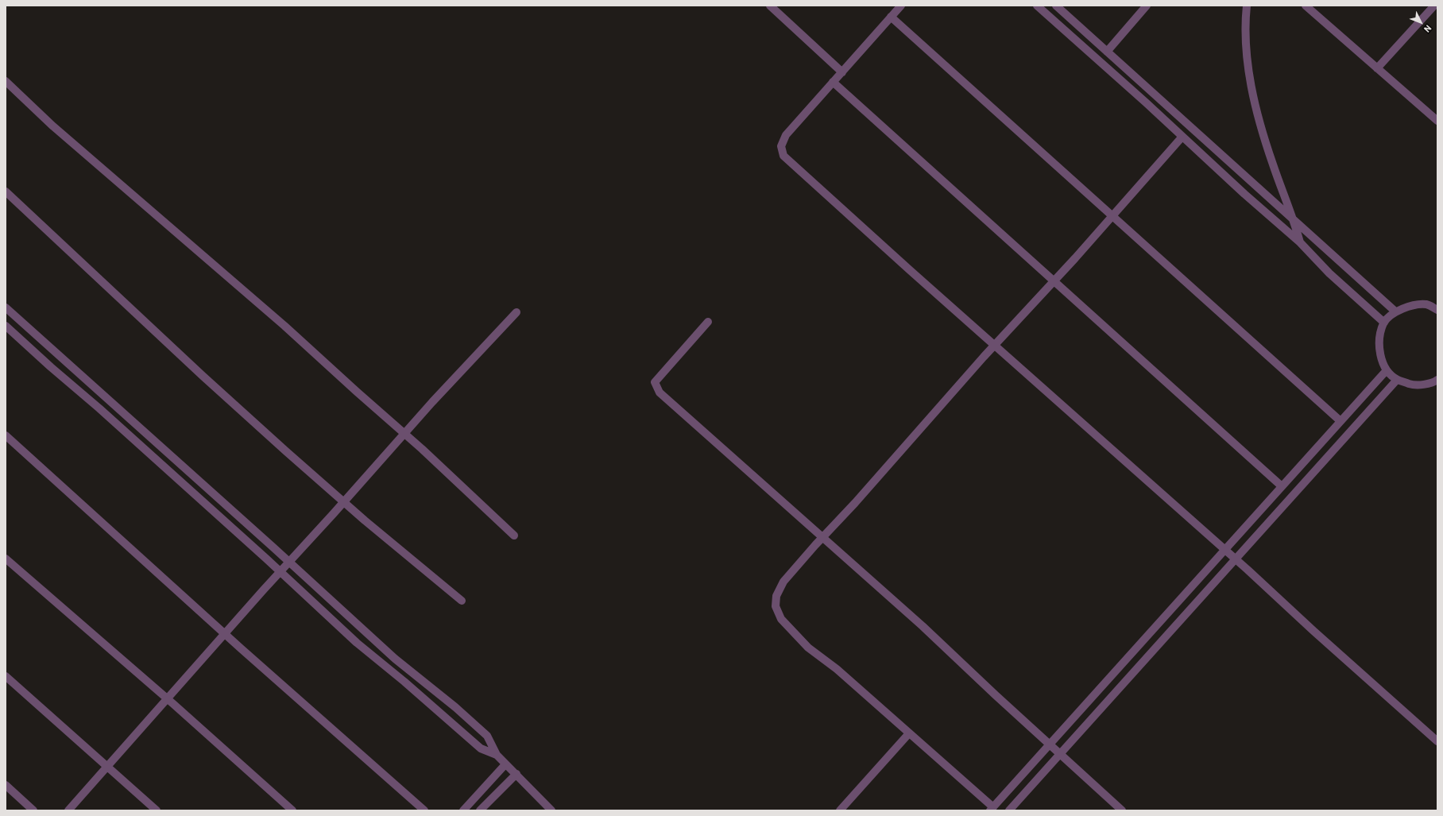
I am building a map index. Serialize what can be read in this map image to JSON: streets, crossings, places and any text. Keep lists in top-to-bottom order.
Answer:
{
  "north": "bottom right"
}
